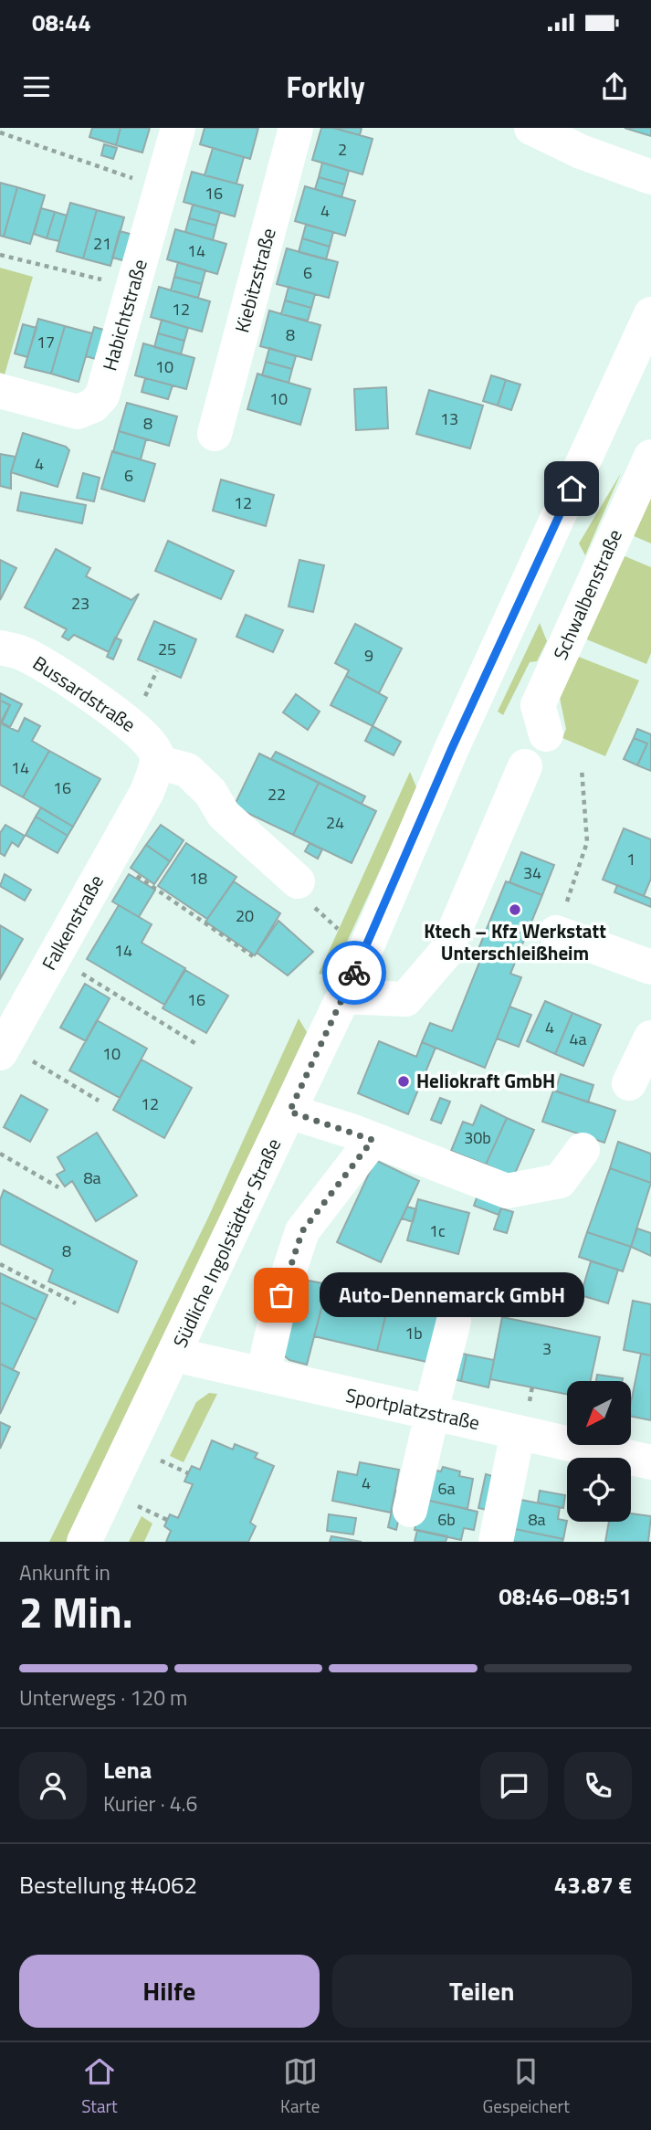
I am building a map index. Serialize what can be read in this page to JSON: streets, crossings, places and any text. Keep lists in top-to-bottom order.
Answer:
{
  "streets": {
    "street": [
      "Kiebitzstraße",
      "Habichtstraße",
      "Schwalbenstraße",
      "Bussardstraße",
      "Falkenstraße",
      "Südliche Ingolstädter Straße",
      "Sportplatzstraße"
    ]
  },
  "crossings": [
    ["Bussardstraße", "Falkenstraße"],
    ["Südliche Ingolstädter Straße", "Sportplatzstraße"]
  ],
  "places": ["Ktech – Kfz Werkstatt Unterschleißheim", "Heliokraft GmbH", "Auto-Dennemarck GmbH"],
  "house_numbers": [
    "2",
    "16",
    "4",
    "21",
    "14",
    "6",
    "12",
    "8",
    "17",
    "10",
    "10",
    "13",
    "8",
    "4",
    "6",
    "12",
    "23",
    "25",
    "9",
    "14",
    "16",
    "22",
    "24",
    "1",
    "34",
    "18",
    "20",
    "14",
    "16",
    "4",
    "4a",
    "10",
    "12",
    "30b",
    "8a",
    "1c",
    "8",
    "1b",
    "3",
    "4",
    "6a",
    "6b",
    "8a"
  ],
  "north": "bottom left",
  "page": {
    "status": "08:44",
    "header": "Forkly",
    "bubble": "Auto-Dennemarck GmbH",
    "heading": ["2 Min.", "Ankunft in", "08:46–08:51"],
    "panel": [
      "Lena",
      "Kurier · 4.6",
      "Bestellung #4062",
      "43.87 €"
    ],
    "bar": "Unterwegs · 120 m",
    "buttons": ["Hilfe", "Teilen"],
    "tabs": ["Start", "Karte", "Gespeichert"]
  }
}
